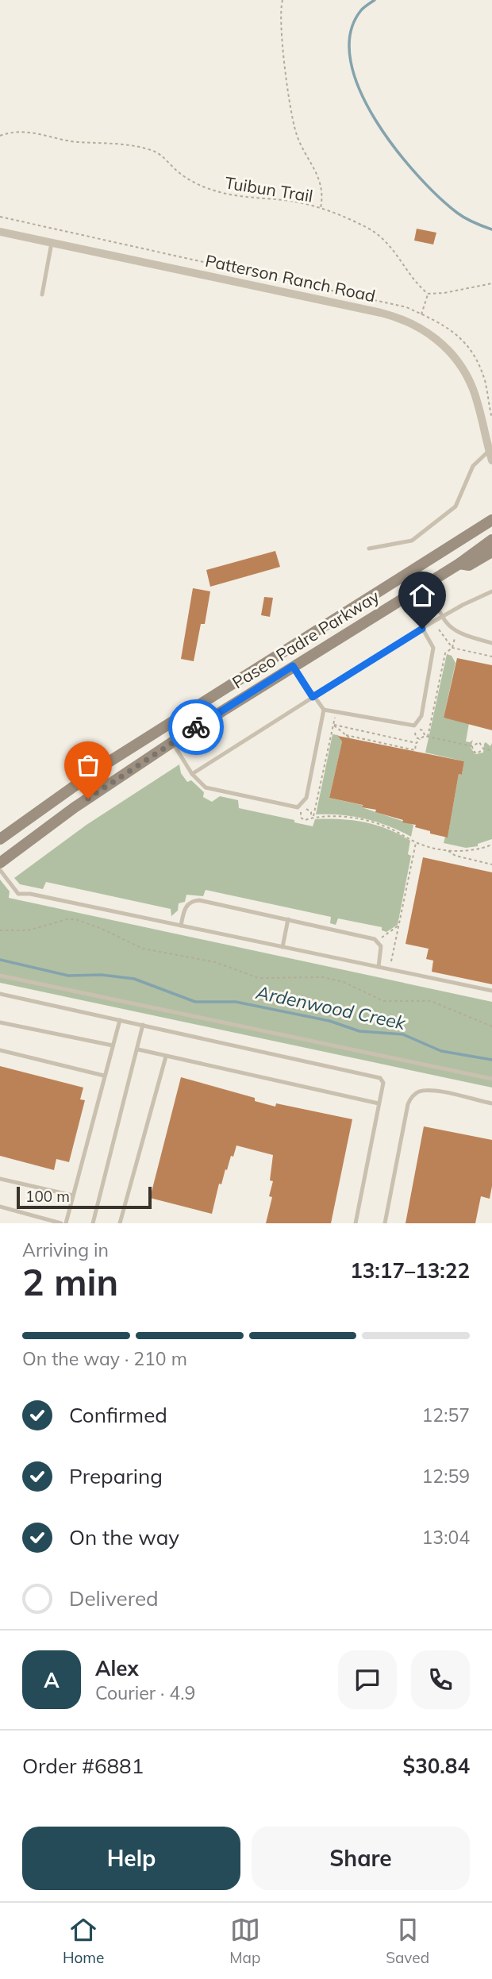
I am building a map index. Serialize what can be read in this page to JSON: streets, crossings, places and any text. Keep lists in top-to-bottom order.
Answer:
{
  "streets": {
    "main road": ["Paseo Padre Parkway"],
    "street": ["Patterson Ranch Road"],
    "path": ["Tuibun Trail"]
  },
  "water": ["Ardenwood Creek"],
  "scale_bar": "100 m",
  "page": {
    "scale": "100 m",
    "heading": ["2 min", "Arriving in", "13:17–13:22"],
    "panel": [
      "Alex",
      "Courier · 4.9",
      "Order #6881",
      "$30.84"
    ],
    "bar": "On the way · 210 m",
    "list": [
      ["Confirmed", "12:57"],
      ["Preparing", "12:59"],
      ["On the way", "13:04"],
      "Delivered"
    ],
    "round": "A",
    "buttons": ["Help", "Share"],
    "tabs": ["Home", "Map", "Saved"]
  }
}
